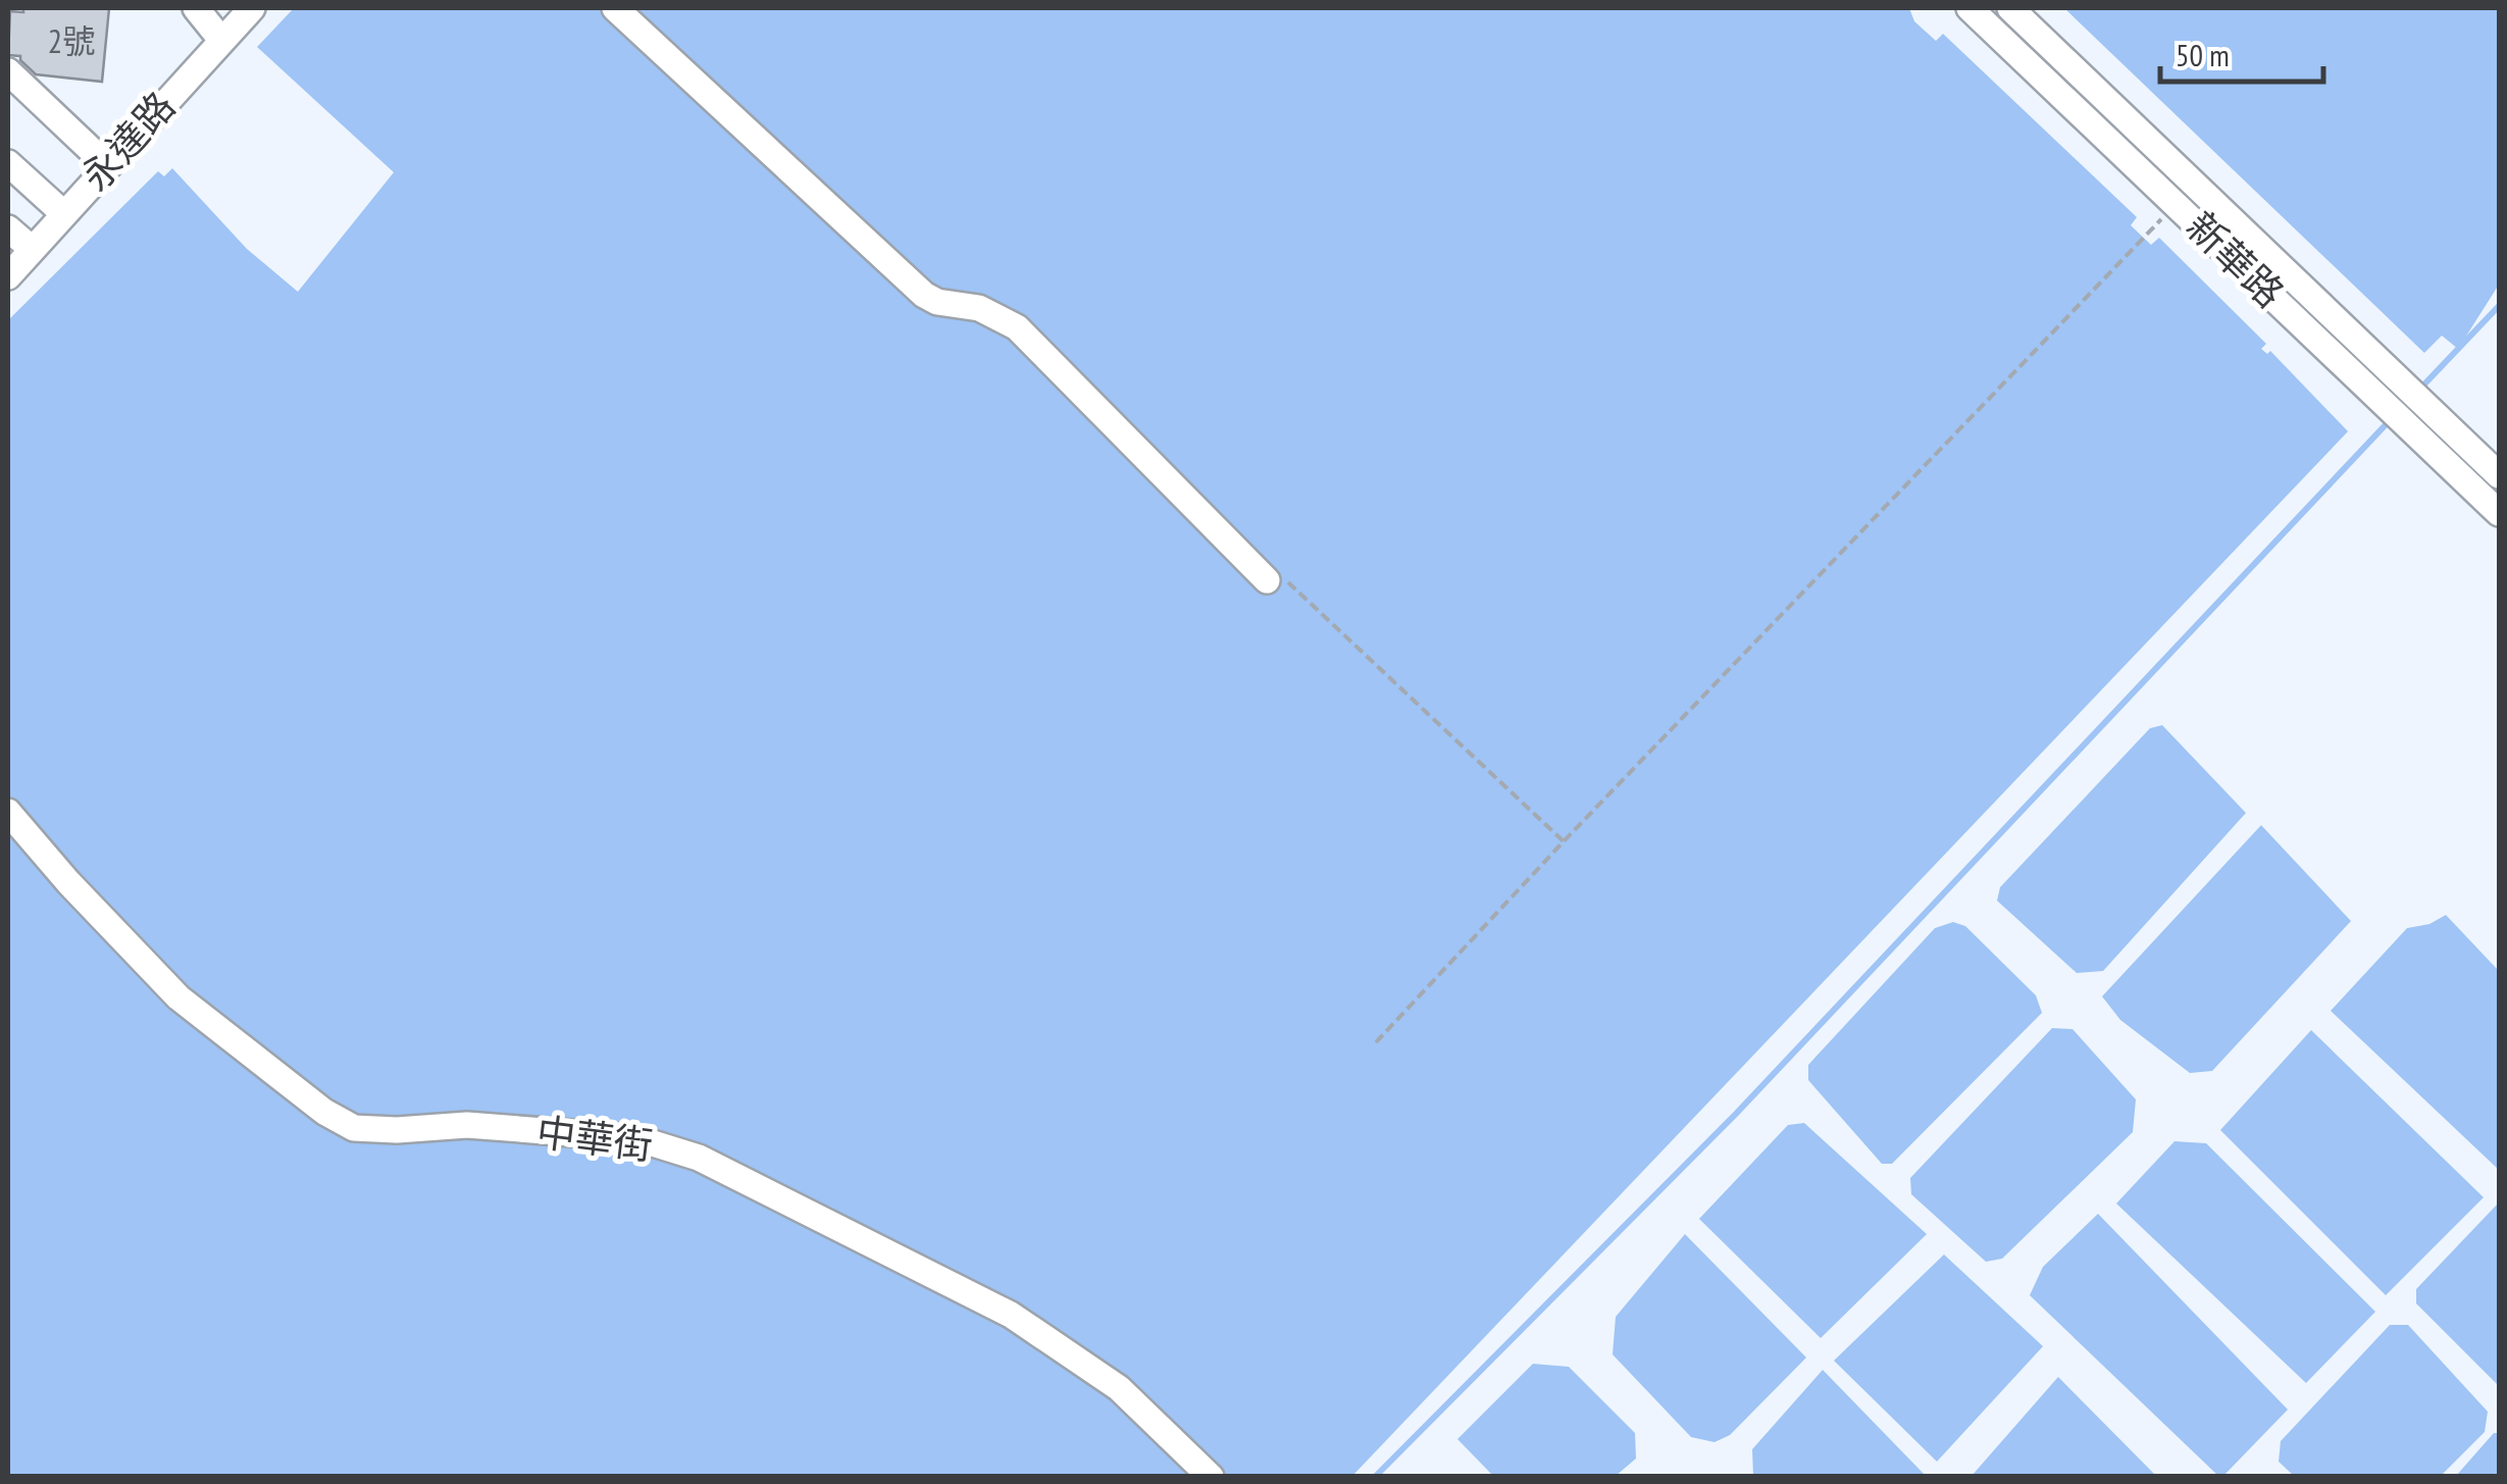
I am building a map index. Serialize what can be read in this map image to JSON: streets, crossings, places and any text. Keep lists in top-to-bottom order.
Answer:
{
  "streets": {
    "street": ["永達路", "新華路", "中華街"]
  },
  "house_numbers": ["2號"],
  "scale_bar": "50 m"
}
